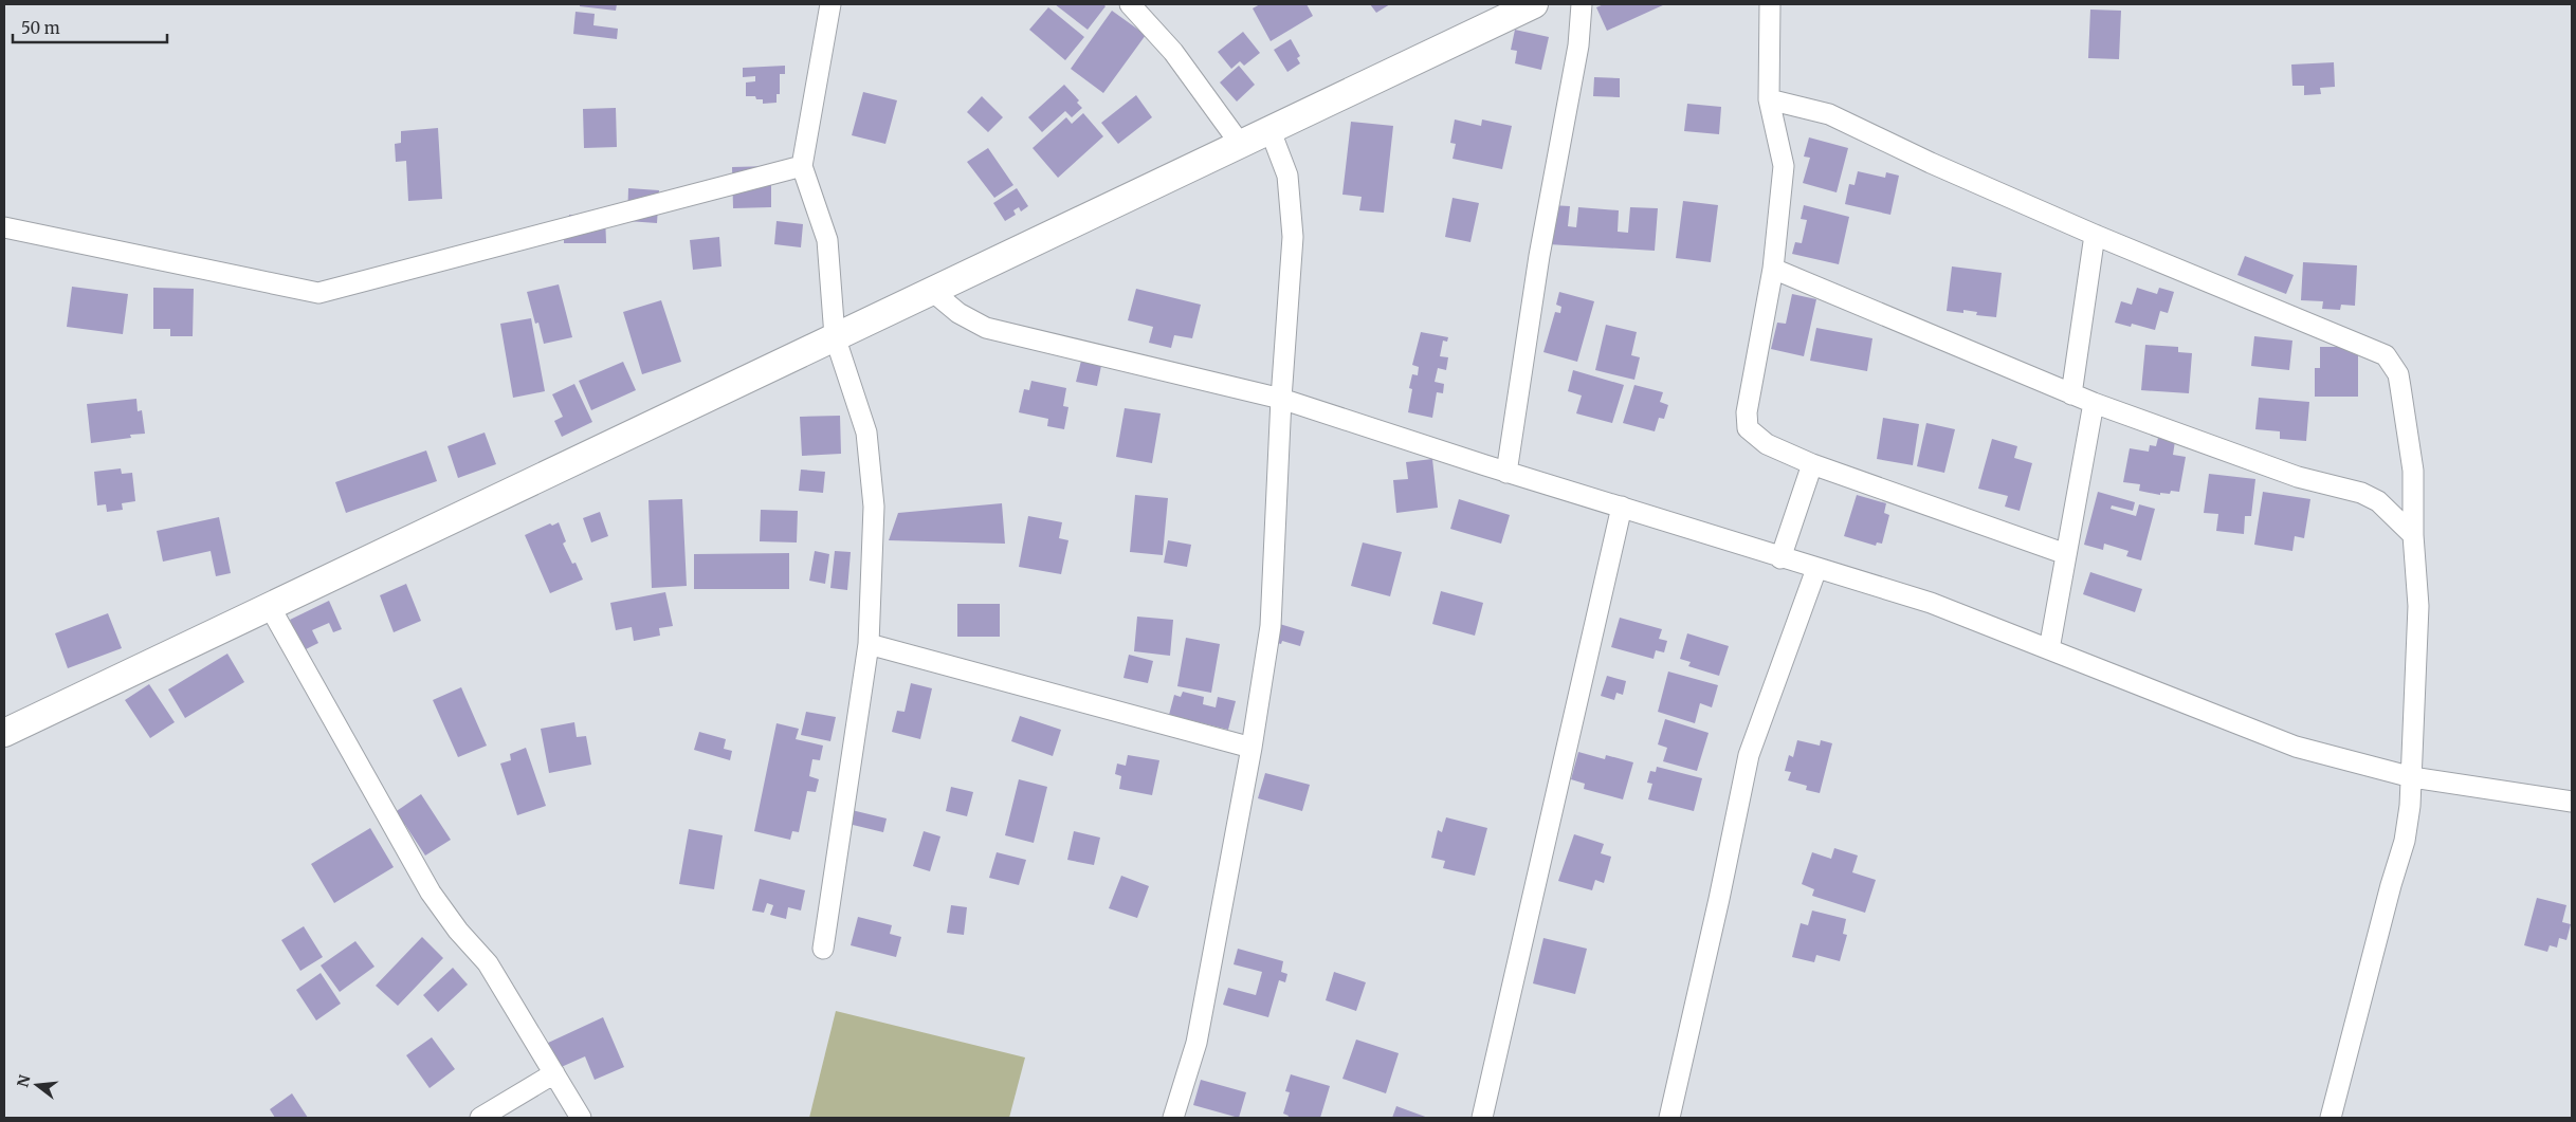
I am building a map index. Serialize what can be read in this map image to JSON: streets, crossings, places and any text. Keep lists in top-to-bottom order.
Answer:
{
  "scale_bar": "50 m",
  "north": "left"
}
